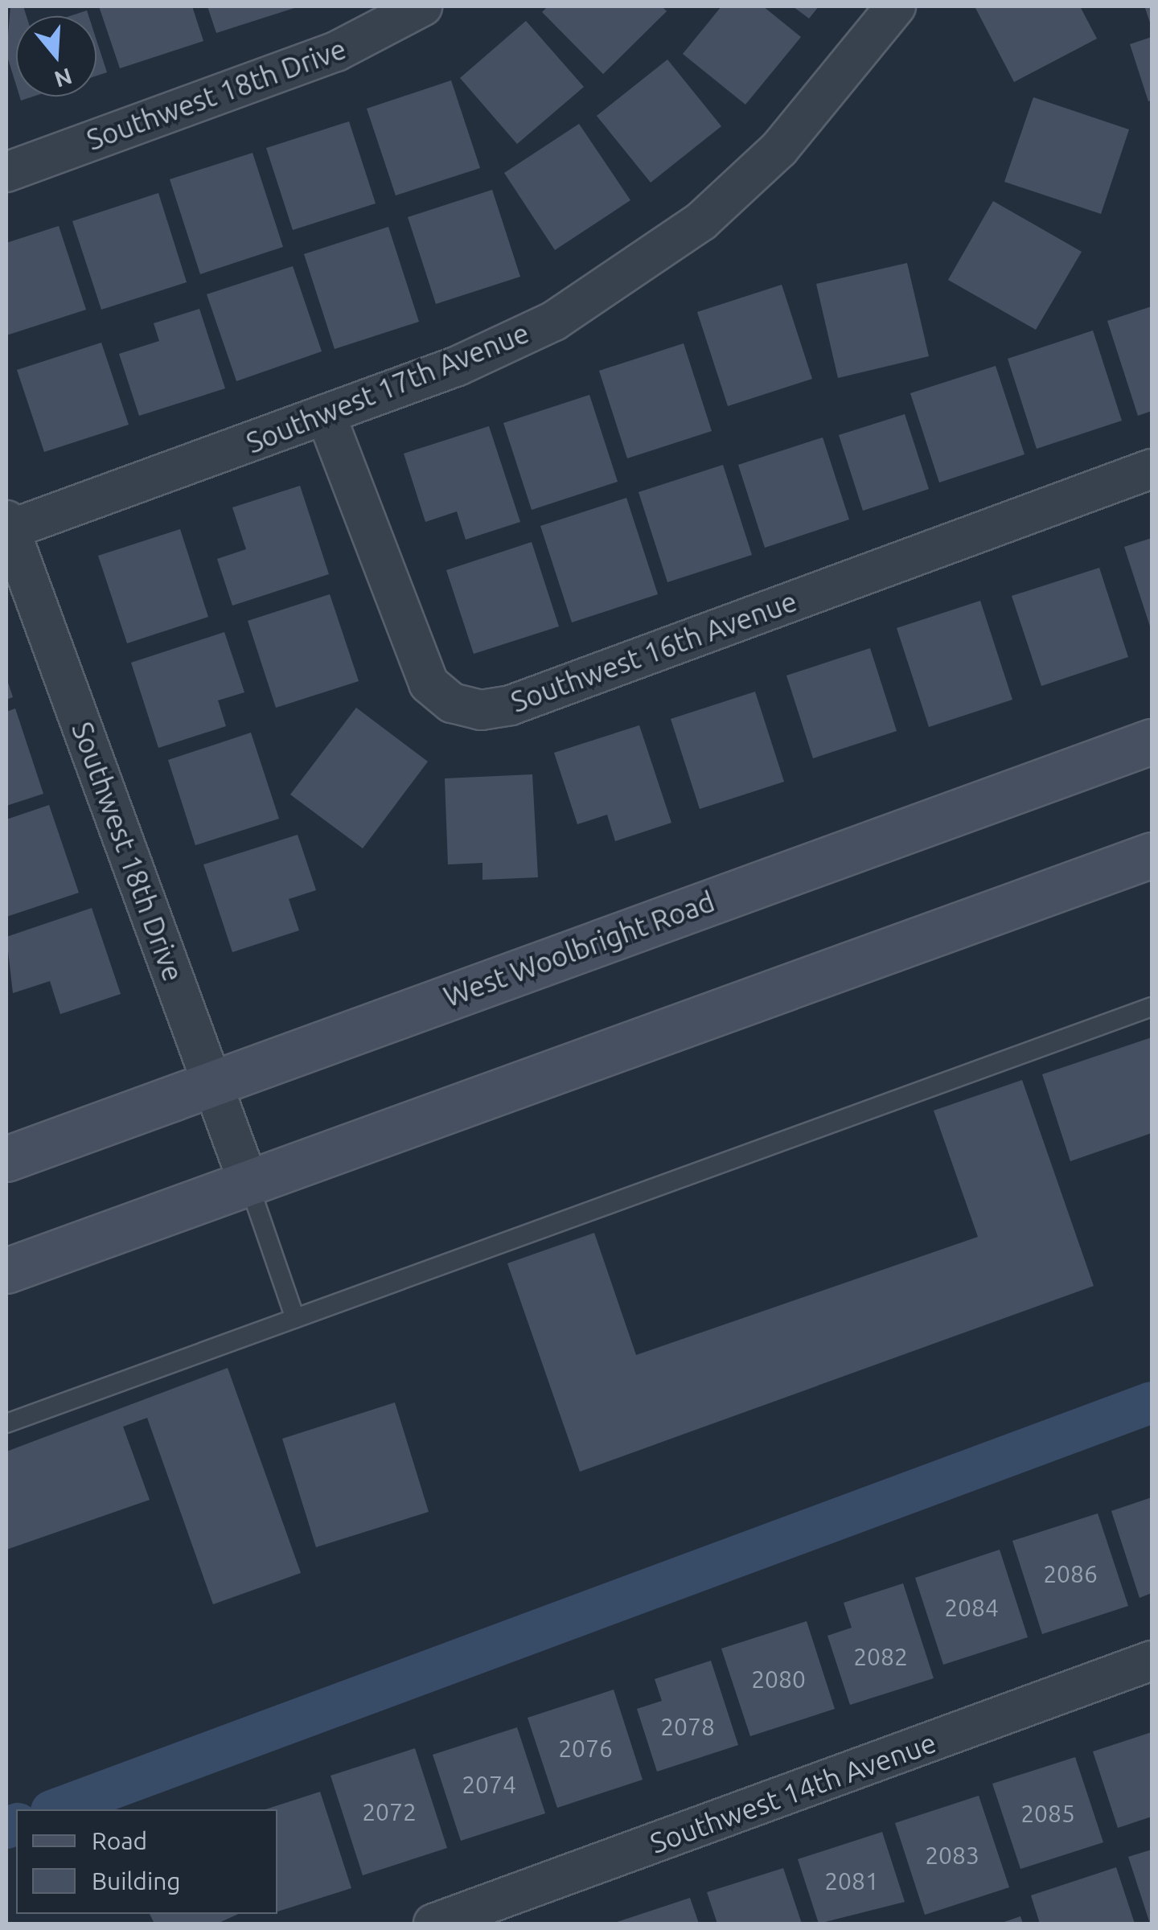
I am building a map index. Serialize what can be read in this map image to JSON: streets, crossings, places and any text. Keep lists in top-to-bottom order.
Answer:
{
  "streets": {
    "main road": ["West Woolbright Road"],
    "street": [
      "Southwest 18th Drive",
      "Southwest 17th Avenue",
      "Southwest 16th Avenue",
      "Southwest 14th Avenue"
    ]
  },
  "crossings": [
    ["Southwest 18th Drive", "Southwest 17th Avenue"],
    ["Southwest 18th Drive", "West Woolbright Road"],
    ["Southwest 17th Avenue", "Southwest 16th Avenue"]
  ],
  "house_numbers": [
    "2086",
    "2084",
    "2082",
    "2080",
    "2078",
    "2076",
    "2074",
    "2072",
    "2085",
    "2083",
    "2081"
  ],
  "legend": ["Road", "Building"],
  "north": "bottom"
}
